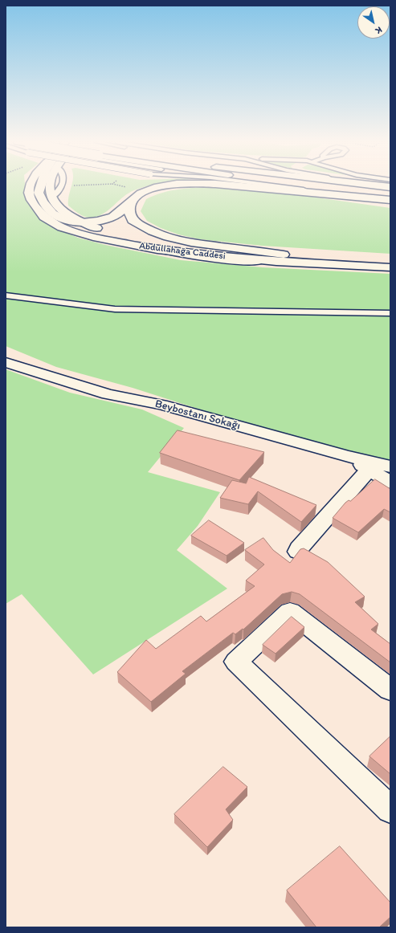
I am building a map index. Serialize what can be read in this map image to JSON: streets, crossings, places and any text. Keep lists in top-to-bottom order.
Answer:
{
  "streets": {
    "main road": ["Abdullahağa Caddesi", "Beybostanı Sokağı"]
  },
  "north": "bottom right"
}
